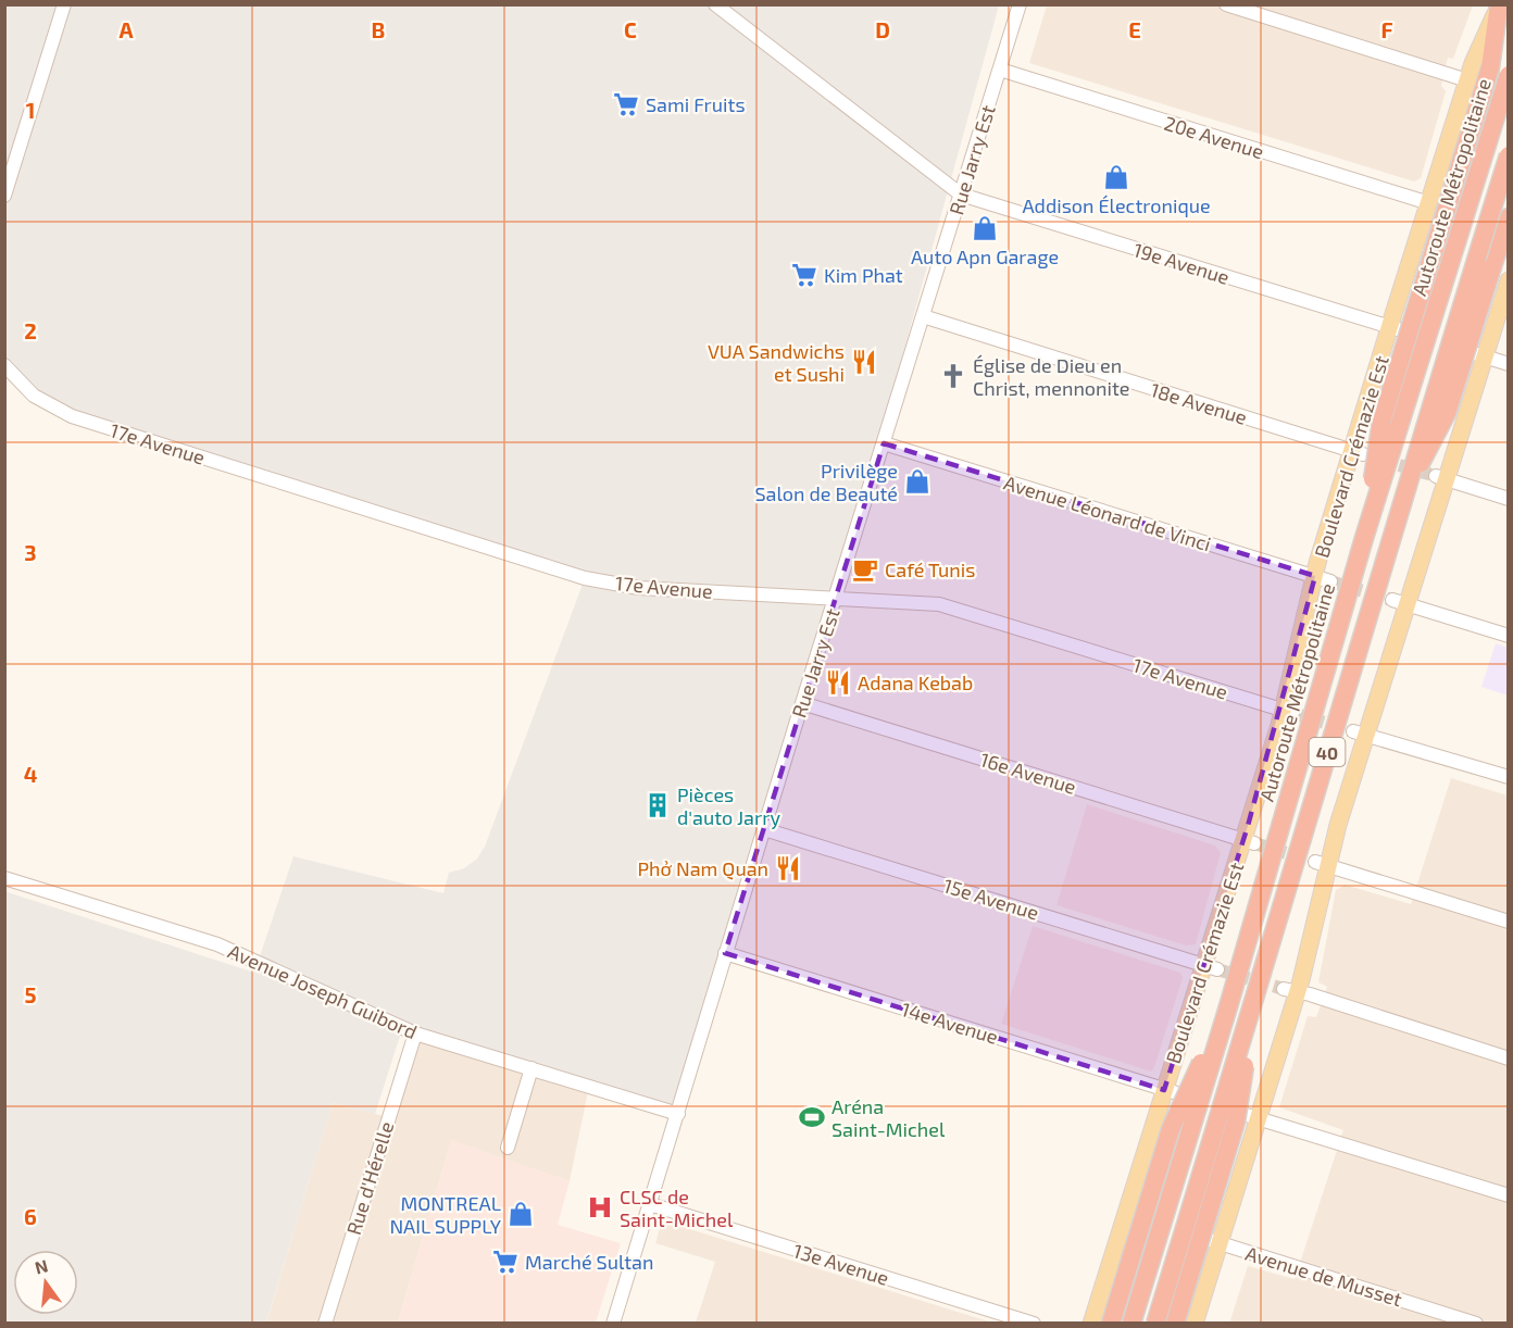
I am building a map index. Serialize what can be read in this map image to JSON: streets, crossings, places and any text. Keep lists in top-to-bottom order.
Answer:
{
  "streets": {
    "highway": ["Autoroute Métropolitaine", "40"],
    "main road": ["Boulevard Crémazie Est"],
    "street": [
      "20e Avenue",
      "Rue Jarry Est",
      "19e Avenue",
      "18e Avenue",
      "17e Avenue",
      "Avenue Léonard de Vinci",
      "16e Avenue",
      "15e Avenue",
      "Avenue Joseph Guibord",
      "14e Avenue",
      "Rue d'Hérelle",
      "13e Avenue",
      "Avenue de Musset"
    ]
  },
  "crossings": [
    ["20e Avenue", "Rue Jarry Est"],
    ["20e Avenue", "Boulevard Crémazie Est"],
    ["Rue Jarry Est", "19e Avenue"],
    ["Rue Jarry Est", "18e Avenue"],
    ["Rue Jarry Est", "17e Avenue"],
    ["Rue Jarry Est", "Avenue Léonard de Vinci"],
    ["Rue Jarry Est", "16e Avenue"],
    ["Rue Jarry Est", "15e Avenue"],
    ["Rue Jarry Est", "Avenue Joseph Guibord"],
    ["Rue Jarry Est", "14e Avenue"],
    ["Rue Jarry Est", "13e Avenue"],
    ["19e Avenue", "Boulevard Crémazie Est"],
    ["18e Avenue", "Boulevard Crémazie Est"],
    ["17e Avenue", "Boulevard Crémazie Est"],
    ["Boulevard Crémazie Est", "Avenue Léonard de Vinci"],
    ["Boulevard Crémazie Est", "16e Avenue"],
    ["Boulevard Crémazie Est", "15e Avenue"],
    ["Boulevard Crémazie Est", "14e Avenue"],
    ["Avenue Joseph Guibord", "Rue d'Hérelle"]
  ],
  "places": {
    "supermarket": ["Sami Fruits", "Kim Phat", "Marché Sultan"],
    "shop": [
      "Addison Électronique",
      "Auto Apn Garage",
      "Privilège Salon de Beauté",
      "MONTREAL NAIL SUPPLY"
    ],
    "restaurant": ["VUA Sandwichs et Sushi", "Adana Kebab", "Phở Nam Quan"],
    "church": ["Église de Dieu en Christ, mennonite"],
    "cafe": ["Café Tunis"],
    "building": ["Pièces d'auto Jarry"],
    "sports": ["Aréna Saint-Michel"],
    "hospital": ["CLSC de Saint-Michel"]
  },
  "north": "top",
  "grid": {
    "columns": [
      "A",
      "B",
      "C",
      "D",
      "E",
      "F"
    ],
    "rows": [
      "1",
      "2",
      "3",
      "4",
      "5",
      "6"
    ]
  }
}
